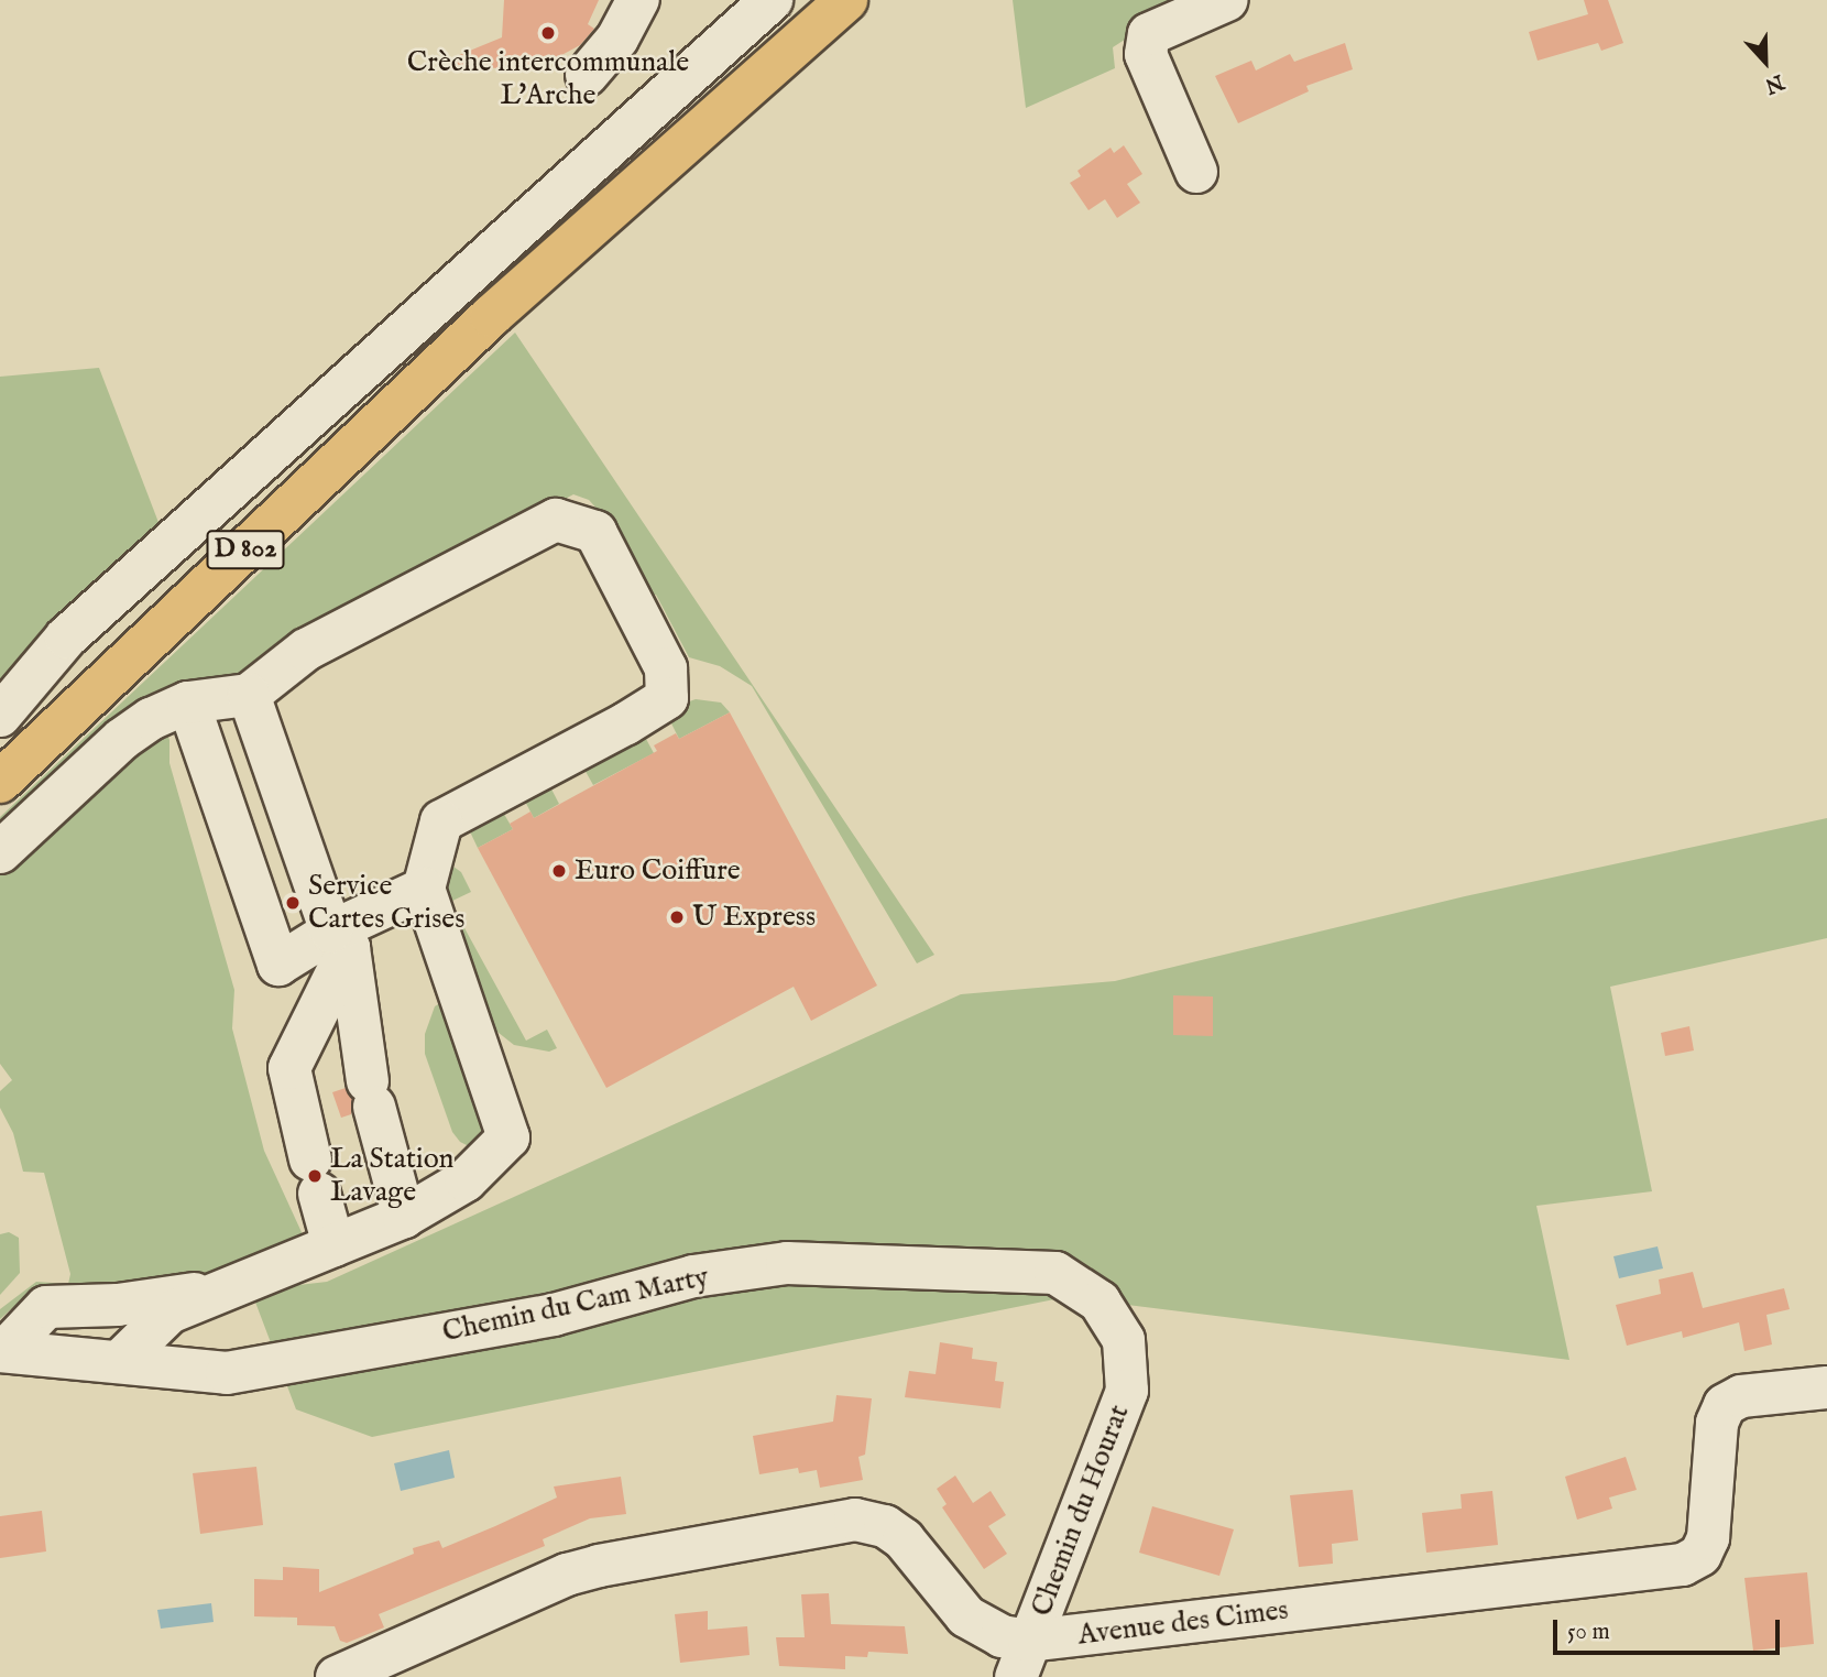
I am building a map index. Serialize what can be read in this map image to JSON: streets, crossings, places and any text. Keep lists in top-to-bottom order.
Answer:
{
  "streets": {
    "main road": ["D 802"],
    "street": ["Chemin du Cam Marty", "Chemin du Hourat", "Avenue des Cimes"]
  },
  "crossings": [
    ["Chemin du Cam Marty", "Chemin du Hourat"],
    ["Chemin du Hourat", "Avenue des Cimes"]
  ],
  "places": [
    "Crèche intercommunale L'Arche",
    "Euro Coiffure",
    "Service Cartes Grises",
    "U Express",
    "La Station Lavage"
  ],
  "scale_bar": "50 m",
  "north": "bottom"
}
